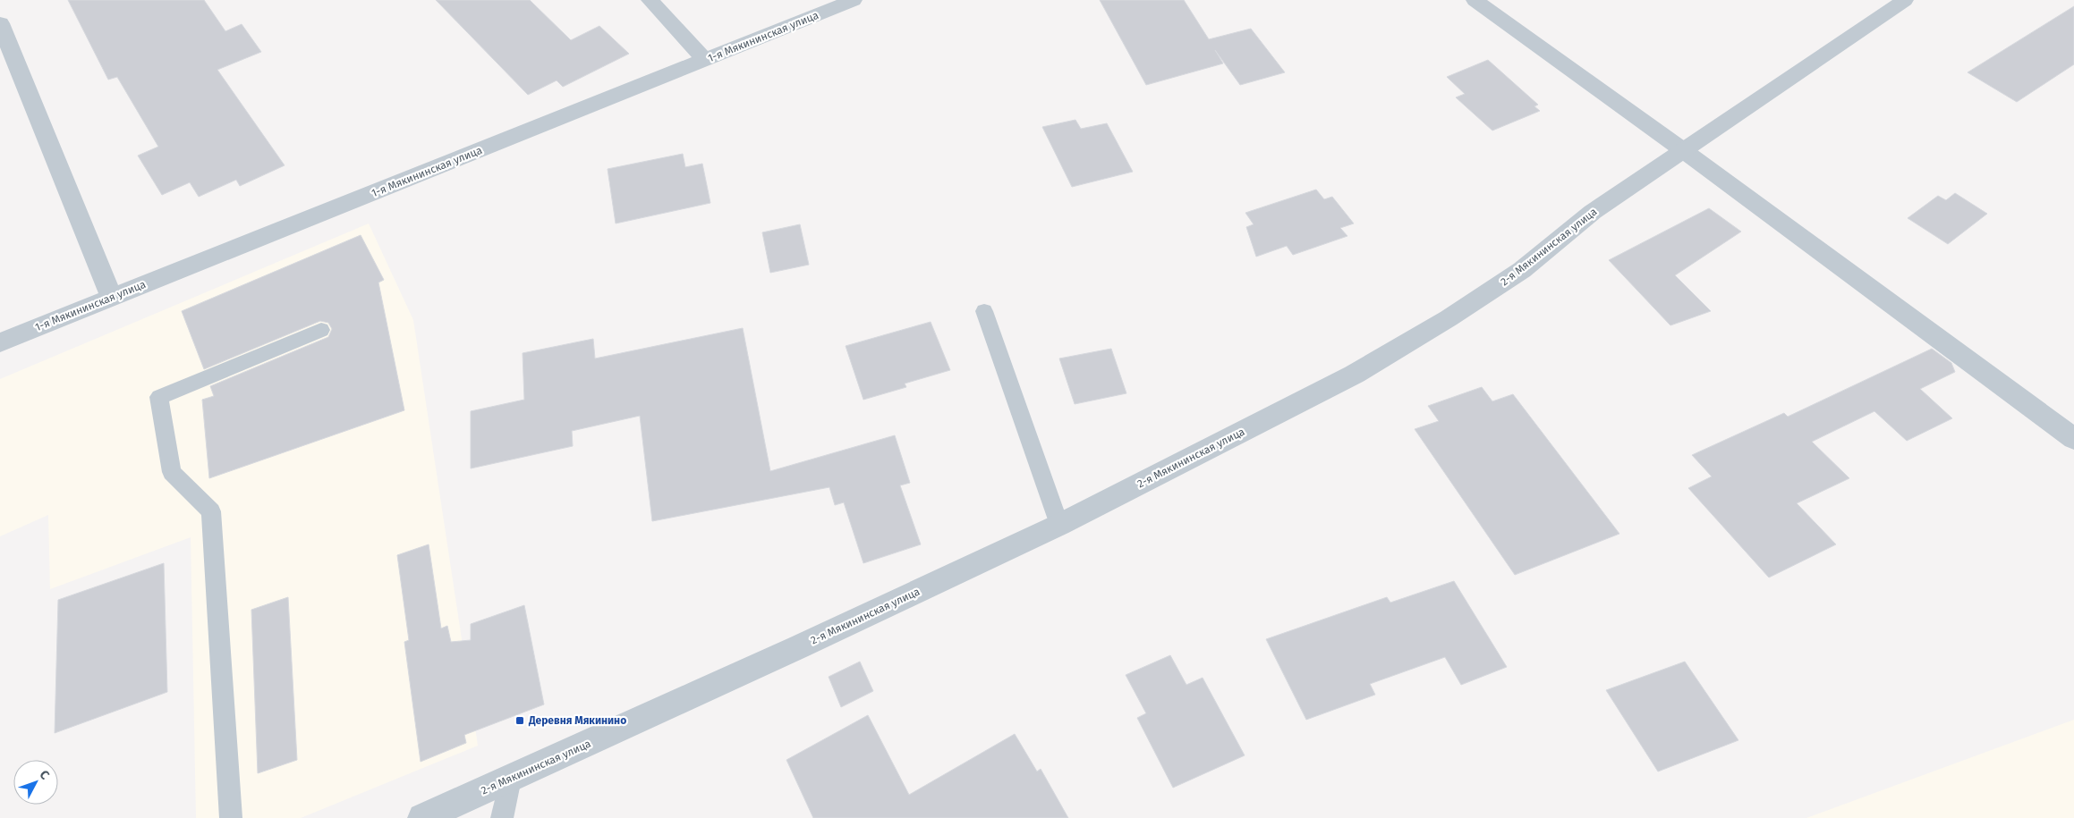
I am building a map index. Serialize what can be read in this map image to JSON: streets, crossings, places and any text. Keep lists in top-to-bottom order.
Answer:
{
  "streets": {
    "street": ["1-я Мякининская улица", "2-я Мякининская улица"]
  },
  "places": {
    "transit": ["Деревня Мякинино"]
  },
  "north": "top right"
}
